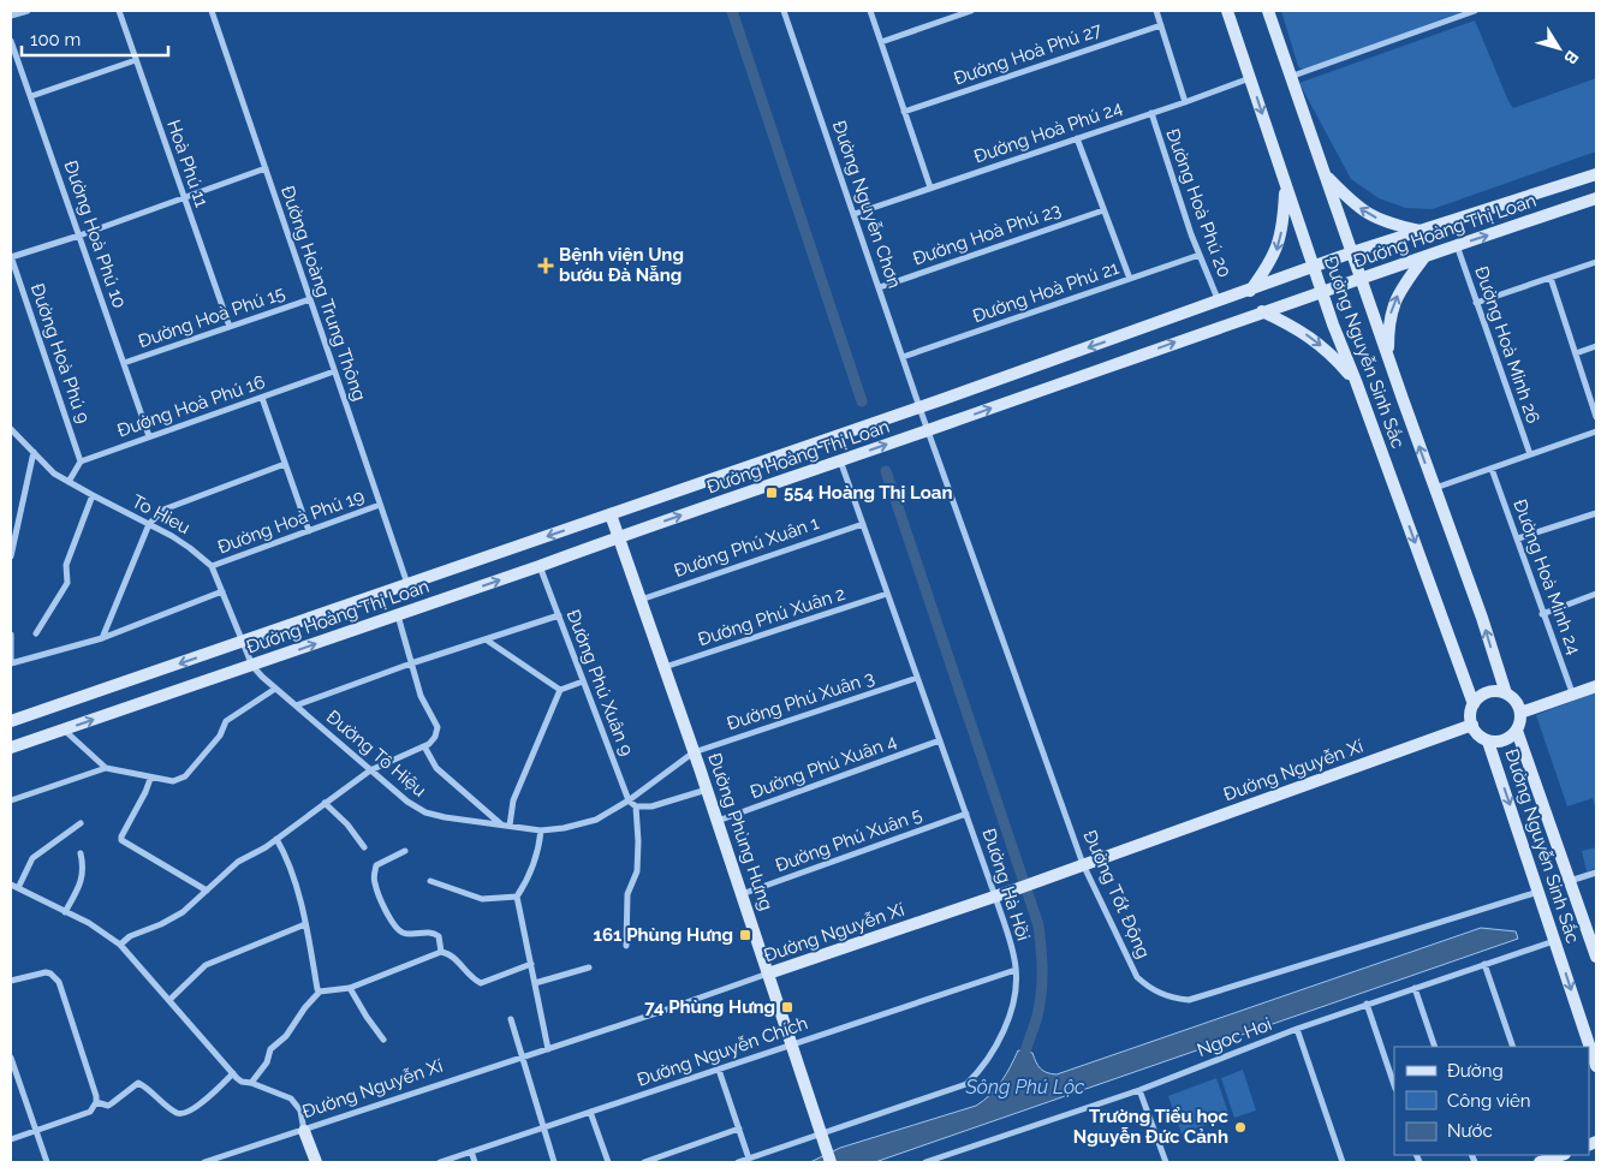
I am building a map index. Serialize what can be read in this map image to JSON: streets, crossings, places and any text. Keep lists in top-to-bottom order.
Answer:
{
  "streets": {
    "main road": [
      "Đường Hoàng Thị Loan",
      "Đường Nguyễn Sinh Sắc",
      "Đường Nguyễn Xí",
      "Đường Phùng Hưng"
    ],
    "street": [
      "Đường Hoà Phú 27",
      "Đường Hoà Phú 24",
      "Hoà Phú 11",
      "Đường Hoà Phú 20",
      "Đường Nguyễn Chơn",
      "Đường Hoà Phú 10",
      "Đường Hoà Phú 23",
      "Đường Hoà Phú 21",
      "Đường Hoàng Trung Thông",
      "Đường Hoà Phú 15",
      "Đường Hoà Minh 26",
      "Đường Hoà Phú 9",
      "Đường Hoà Phú 16",
      "To Hieu",
      "Đường Hoà Phú 19",
      "Đường Phú Xuân 1",
      "Đường Hoà Minh 24",
      "Đường Phú Xuân 2",
      "Đường Phú Xuân 9",
      "Đường Phú Xuân 3",
      "Đường Tô Hiệu",
      "Đường Phú Xuân 4",
      "Đường Phú Xuân 5",
      "Đường Hà Hồi",
      "Đường Tốt Động",
      "Ngoc Hoi",
      "Đường Nguyễn Chích"
    ]
  },
  "crossings": [
    ["Đường Hoà Phú 24", "Đường Hoà Phú 20"],
    ["Đường Hoà Phú 24", "Đường Nguyễn Chơn"],
    ["Đường Hoà Phú 24", "Đường Nguyễn Sinh Sắc"],
    ["Hoà Phú 11", "Đường Hoà Phú 15"],
    ["Đường Hoà Phú 20", "Đường Hoàng Thị Loan"],
    ["Đường Hoà Phú 20", "Đường Hoà Phú 21"],
    ["Đường Nguyễn Chơn", "Đường Hoàng Thị Loan"],
    ["Đường Nguyễn Chơn", "Đường Hoà Phú 23"],
    ["Đường Nguyễn Chơn", "Đường Hoà Phú 21"],
    ["Đường Nguyễn Chơn", "Đường Tốt Động"],
    ["Đường Hoàng Thị Loan", "Đường Hoàng Trung Thông"],
    ["Đường Hoàng Thị Loan", "Đường Hoà Minh 26"],
    ["Đường Hoàng Thị Loan", "Đường Nguyễn Sinh Sắc"],
    ["Đường Hoàng Thị Loan", "To Hieu"],
    ["Đường Hoàng Thị Loan", "Đường Phú Xuân 9"],
    ["Đường Hoàng Thị Loan", "Đường Tô Hiệu"],
    ["Đường Hoàng Thị Loan", "Đường Phùng Hưng"],
    ["Đường Hoàng Thị Loan", "Đường Hà Hồi"],
    ["Đường Hoàng Thị Loan", "Đường Tốt Động"],
    ["Đường Hoà Phú 10", "Đường Hoà Phú 15"],
    ["Đường Hoà Phú 10", "Đường Hoà Phú 16"],
    ["Đường Hoàng Trung Thông", "Đường Hoà Phú 15"],
    ["Đường Hoàng Trung Thông", "Đường Hoà Phú 16"],
    ["Đường Hoàng Trung Thông", "Đường Hoà Phú 19"],
    ["Đường Nguyễn Sinh Sắc", "Đường Nguyễn Xí"],
    ["Đường Nguyễn Sinh Sắc", "Đường Tốt Động"],
    ["Đường Nguyễn Sinh Sắc", "Ngoc Hoi"],
    ["Đường Hoà Phú 9", "Đường Hoà Phú 16"],
    ["To Hieu", "Đường Hoà Phú 19"],
    ["To Hieu", "Đường Tô Hiệu"],
    ["Đường Phú Xuân 1", "Đường Phùng Hưng"],
    ["Đường Phú Xuân 1", "Đường Hà Hồi"],
    ["Đường Phú Xuân 2", "Đường Phùng Hưng"],
    ["Đường Phú Xuân 2", "Đường Hà Hồi"],
    ["Đường Phú Xuân 9", "Đường Tô Hiệu"],
    ["Đường Phú Xuân 3", "Đường Tô Hiệu"],
    ["Đường Phú Xuân 3", "Đường Phùng Hưng"],
    ["Đường Phú Xuân 3", "Đường Hà Hồi"],
    ["Đường Tô Hiệu", "Đường Phùng Hưng"],
    ["Đường Phú Xuân 4", "Đường Phùng Hưng"],
    ["Đường Phú Xuân 4", "Đường Hà Hồi"],
    ["Đường Nguyễn Xí", "Đường Phùng Hưng"],
    ["Đường Nguyễn Xí", "Đường Hà Hồi"],
    ["Đường Nguyễn Xí", "Đường Tốt Động"],
    ["Đường Phùng Hưng", "Đường Phú Xuân 5"],
    ["Đường Phùng Hưng", "Đường Hà Hồi"],
    ["Đường Phùng Hưng", "Đường Nguyễn Chích"],
    ["Đường Phú Xuân 5", "Đường Hà Hồi"],
    ["Đường Hà Hồi", "Đường Nguyễn Chích"]
  ],
  "water": ["Sông Phú Lộc"],
  "places": {
    "health": ["Bệnh viện Ung bướu Đà Nẵng"],
    "transit": ["554 Hoàng Thị Loan", "161 Phùng Hưng", "74 Phùng Hưng"],
    "other": ["Trường Tiểu học Nguyễn Đức Cảnh"]
  },
  "legend": ["Đường", "Công viên", "Nước"],
  "scale_bar": "100 m",
  "north": "bottom right"
}
